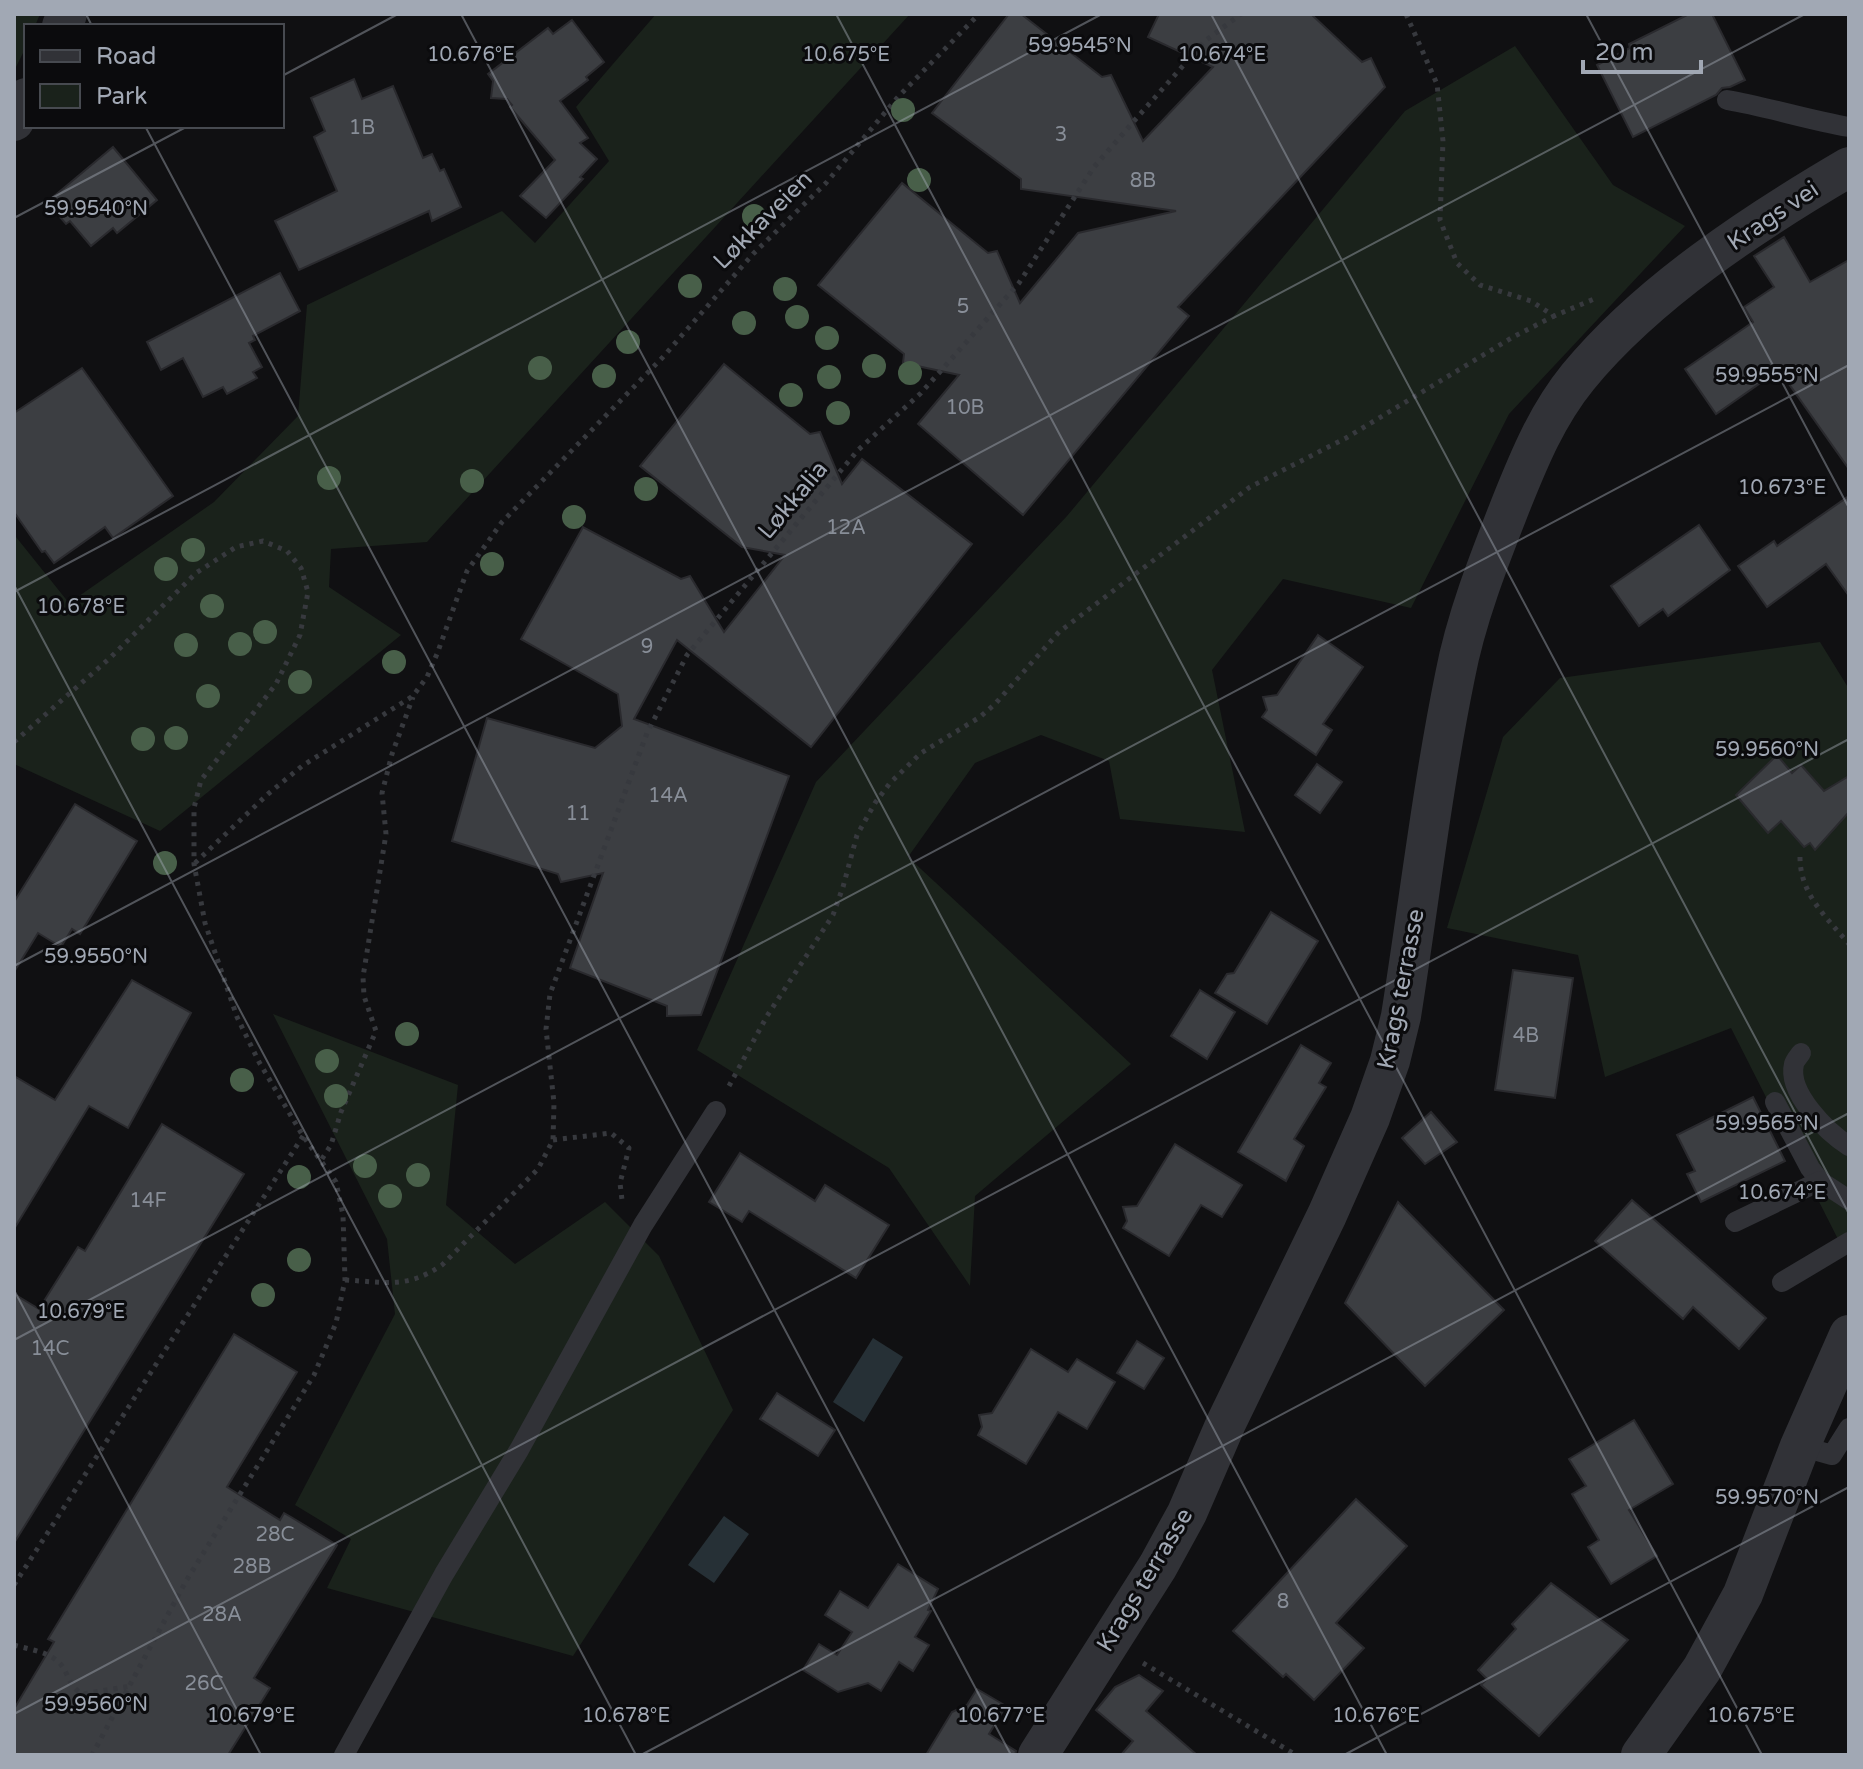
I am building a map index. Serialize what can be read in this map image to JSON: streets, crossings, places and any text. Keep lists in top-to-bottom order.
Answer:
{
  "streets": {
    "street": ["Krags vei", "Krags terrasse"],
    "path": ["Løkkaveien", "Løkkalia"]
  },
  "crossings": [
    ["Krags vei", "Krags terrasse"]
  ],
  "house_numbers": [
    "1B",
    "3",
    "8B",
    "5",
    "10B",
    "12A",
    "9",
    "14A",
    "11",
    "4B",
    "14F",
    "14C",
    "28C",
    "28B",
    "8",
    "28A",
    "26C"
  ],
  "legend": ["Road", "Park"],
  "scale_bar": "20 m",
  "coordinates": [
    "59.9545°N",
    "10.676°E",
    "10.675°E",
    "10.674°E",
    "59.9540°N",
    "59.9555°N",
    "10.673°E",
    "10.678°E",
    "59.9560°N",
    "59.9550°N",
    "59.9565°N",
    "10.679°E",
    "59.9570°N",
    "10.677°E"
  ]
}
